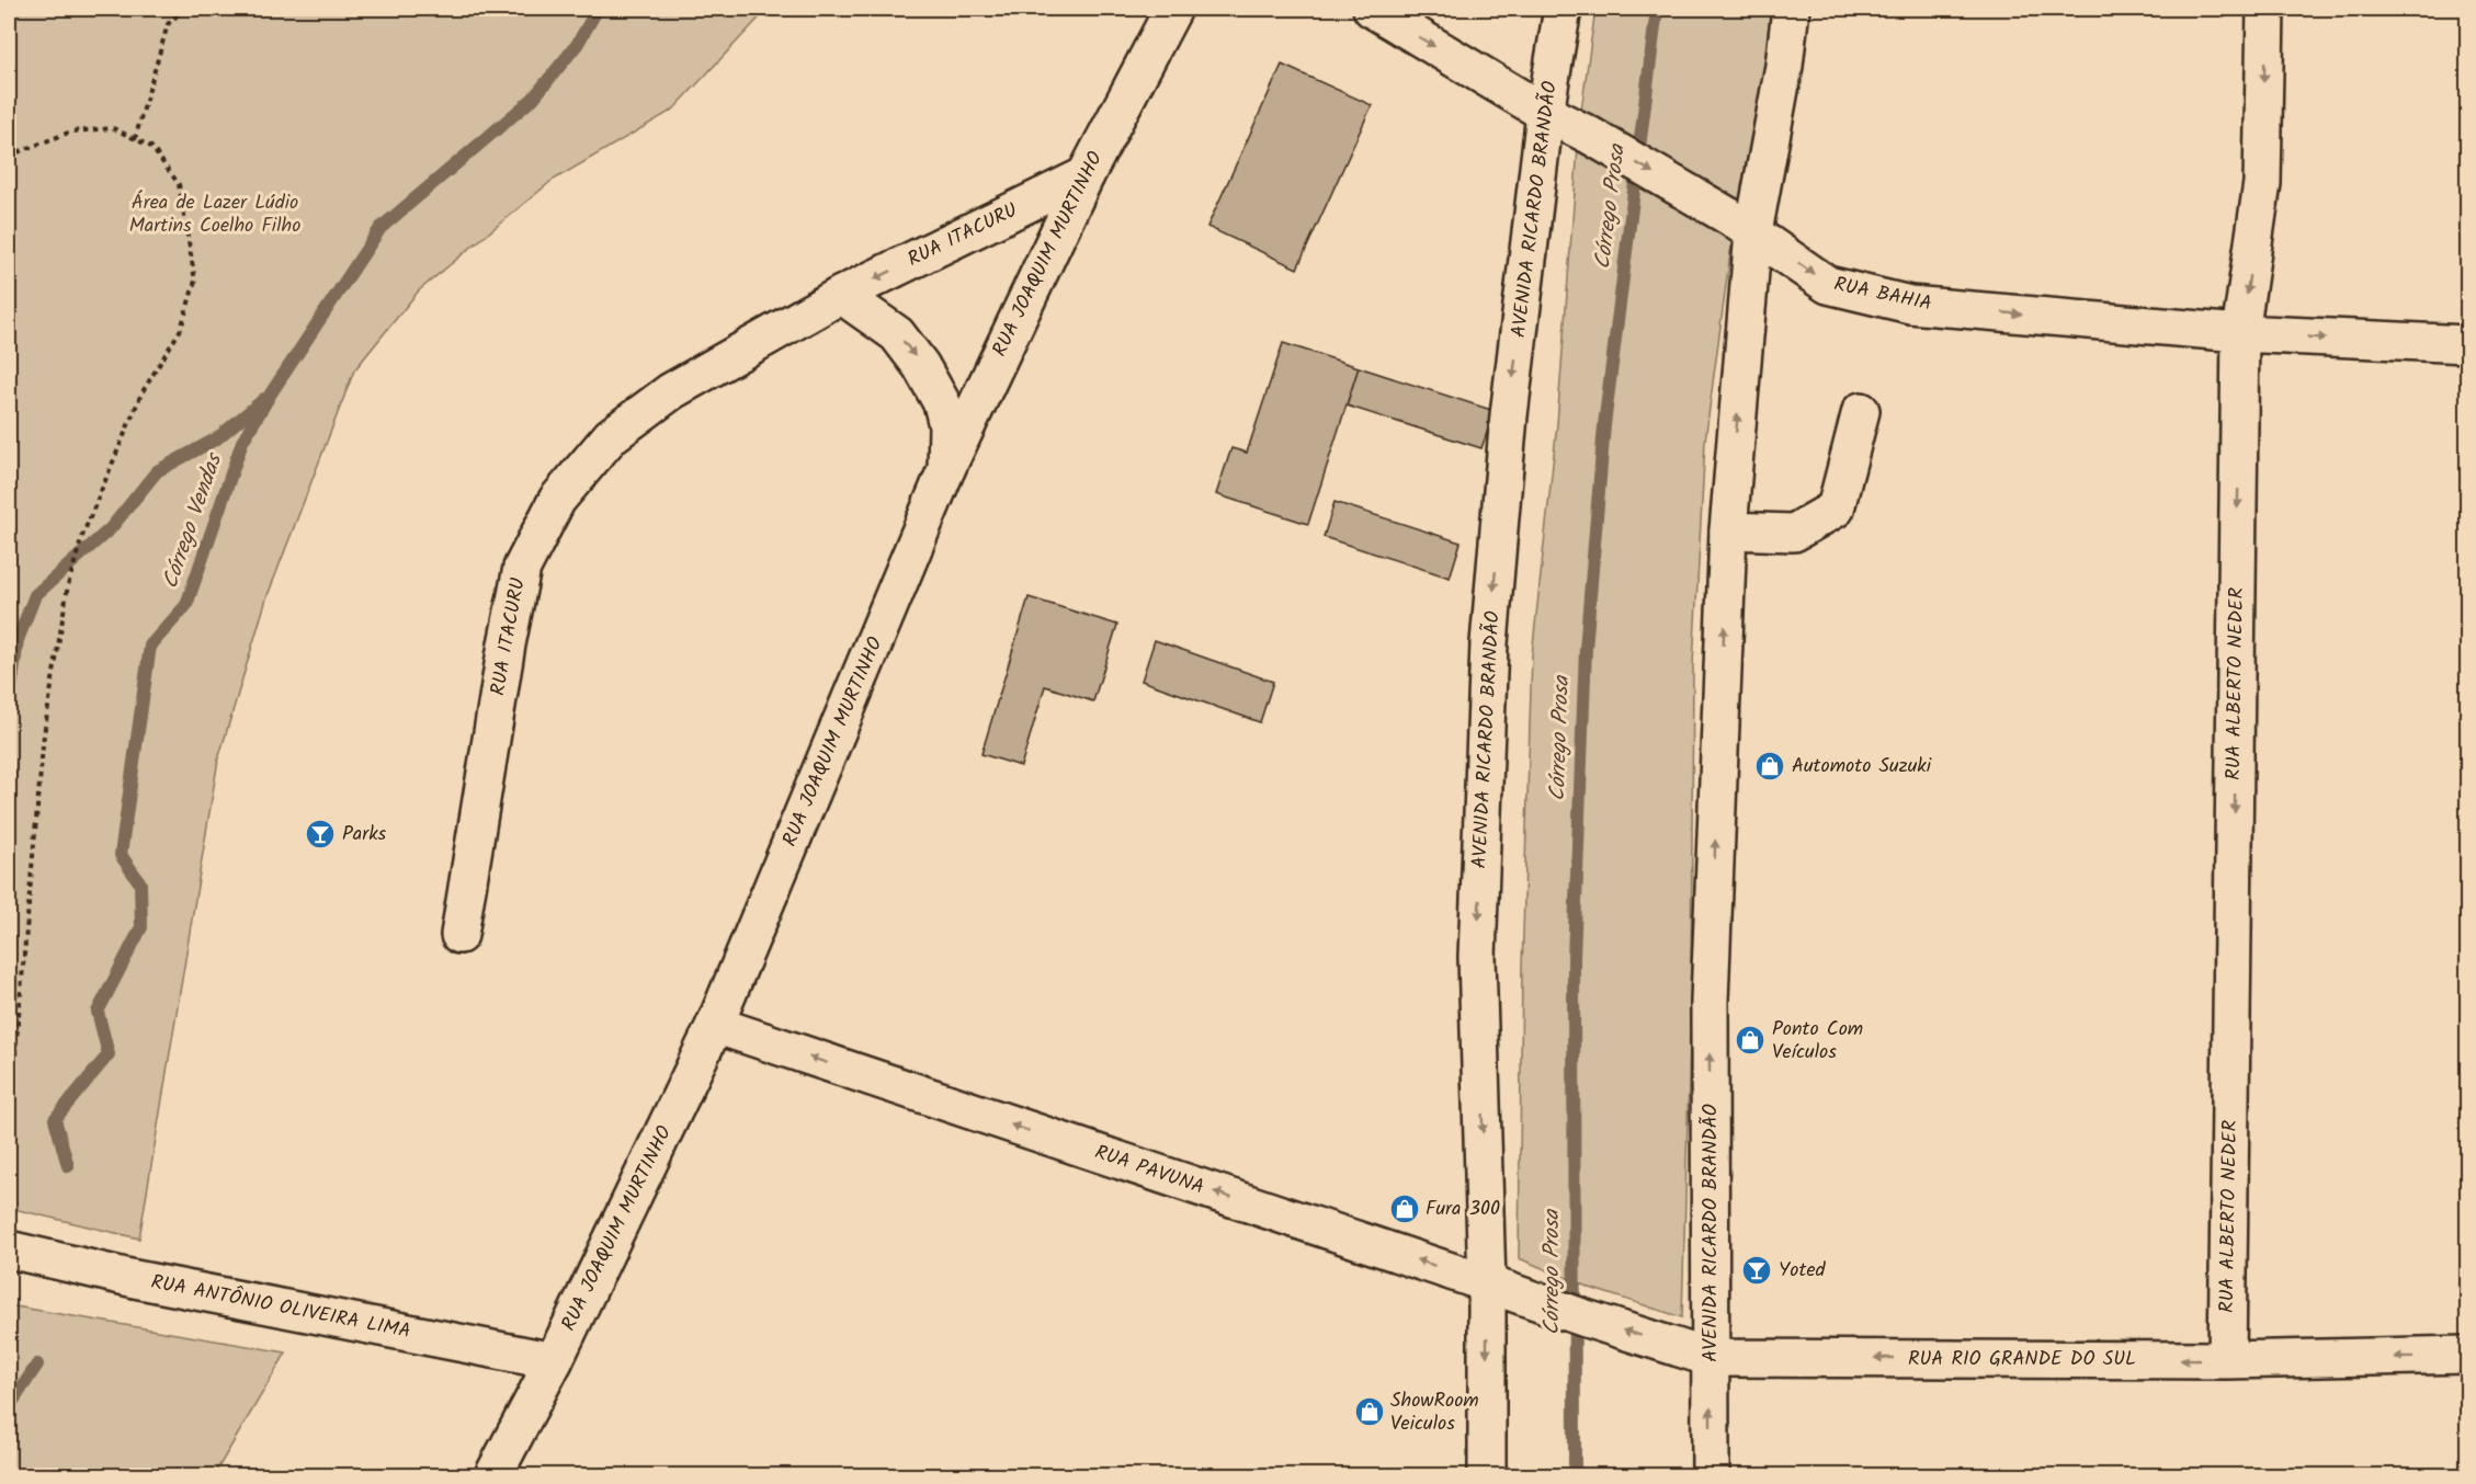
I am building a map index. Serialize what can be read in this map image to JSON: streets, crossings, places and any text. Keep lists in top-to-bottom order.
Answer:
{
  "streets": {
    "street": [
      "AVENIDA RICARDO BRANDÃO",
      "RUA ITACURU",
      "RUA JOAQUIM MURTINHO",
      "RUA BAHIA",
      "RUA ALBERTO NEDER",
      "RUA PAVUNA",
      "RUA ANTÔNIO OLIVEIRA LIMA",
      "RUA RIO GRANDE DO SUL"
    ]
  },
  "crossings": [
    ["AVENIDA RICARDO BRANDÃO", "RUA BAHIA"],
    ["AVENIDA RICARDO BRANDÃO", "RUA PAVUNA"],
    ["AVENIDA RICARDO BRANDÃO", "RUA RIO GRANDE DO SUL"],
    ["RUA ITACURU", "RUA JOAQUIM MURTINHO"],
    ["RUA JOAQUIM MURTINHO", "RUA PAVUNA"],
    ["RUA JOAQUIM MURTINHO", "RUA ANTÔNIO OLIVEIRA LIMA"],
    ["RUA BAHIA", "RUA ALBERTO NEDER"],
    ["RUA ALBERTO NEDER", "RUA RIO GRANDE DO SUL"],
    ["RUA PAVUNA", "RUA RIO GRANDE DO SUL"]
  ],
  "one_way": [
    "RUA BAHIA",
    "RUA ALBERTO NEDER",
    "RUA PAVUNA",
    "RUA RIO GRANDE DO SUL"
  ],
  "water": ["Córrego Prosa", "Córrego Vendas"],
  "parks": ["Área de Lazer Lúdio Martins Coelho Filho"],
  "places": {
    "shop": [
      "Automoto Suzuki",
      "Ponto Com Veículos",
      "Fura 300",
      "ShowRoom Veiculos"
    ],
    "bar": ["Parks", "Yoted"]
  }
}
